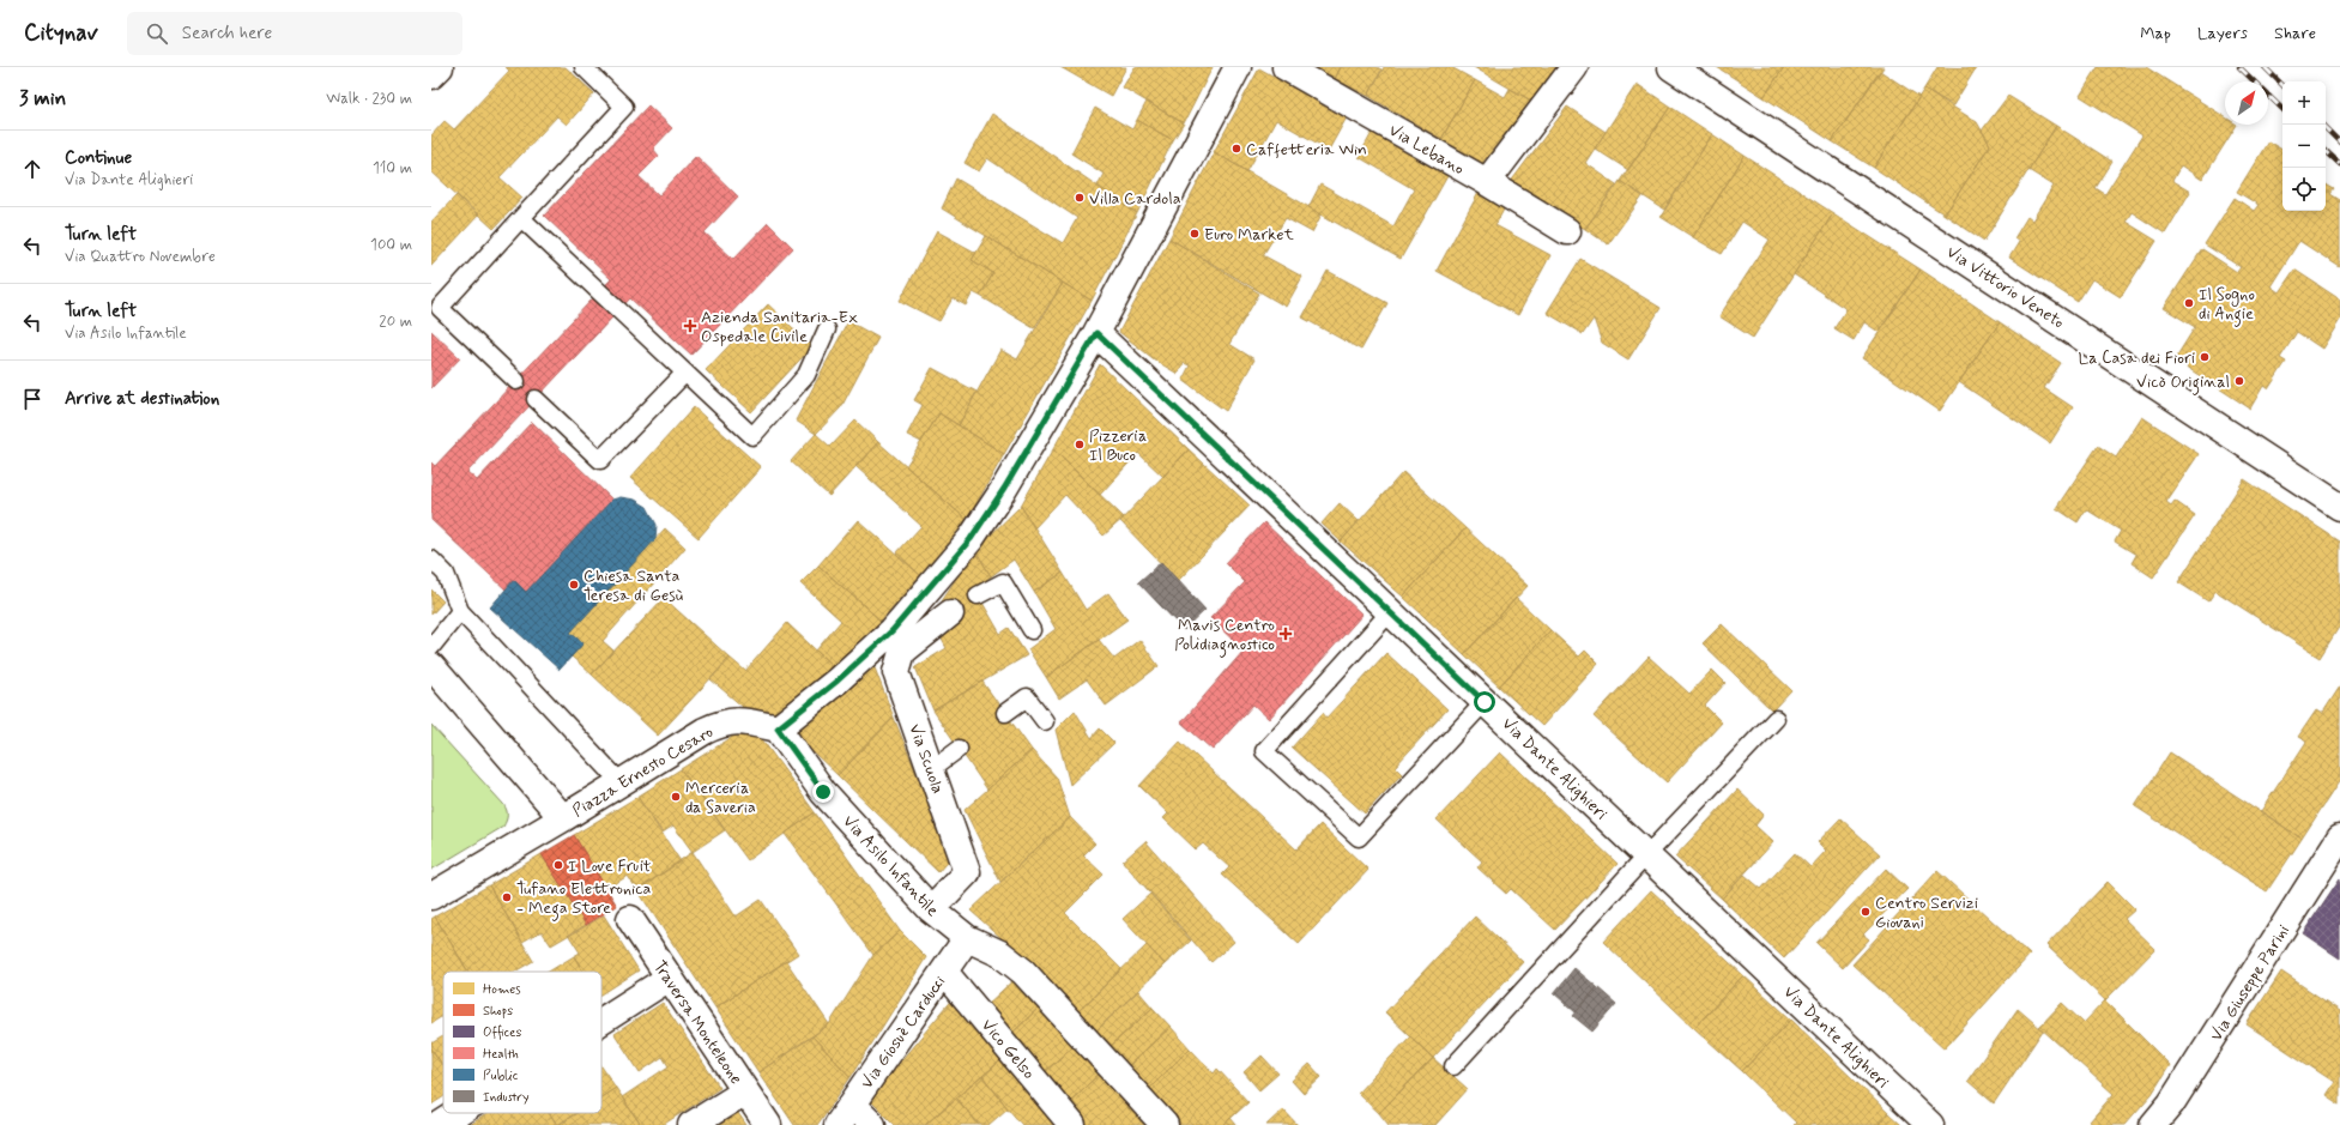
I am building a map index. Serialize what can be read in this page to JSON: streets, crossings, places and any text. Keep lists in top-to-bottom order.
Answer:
{
  "streets": {
    "street": [
      "Via Lebano",
      "Via Vittorio Veneto",
      "Via Scuola",
      "Via Dante Alighieri",
      "Piazza Ernesto Cesaro",
      "Via Asilo Infantile",
      "Via Giuseppe Parini",
      "Traversa Monteleone",
      "Via Giosuè Carducci",
      "Vico Gelso"
    ]
  },
  "crossings": [
    ["Via Scuola", "Via Asilo Infantile"],
    ["Piazza Ernesto Cesaro", "Via Asilo Infantile"],
    ["Via Asilo Infantile", "Via Giosuè Carducci"],
    ["Via Giosuè Carducci", "Vico Gelso"]
  ],
  "places": {
    "other": [
      "Caffetteria Win",
      "Villa Cardola",
      "Euro Market",
      "Il Sogno di Angie",
      "La Casa dei Fiori",
      "Vicò Original",
      "Pizzeria Il Buco",
      "Chiesa Santa Teresa di Gesù",
      "Merceria da Saveria",
      "I Love Fruit",
      "Tufano Elettronica - Mega Store",
      "Centro Servizi Giovani"
    ],
    "health": ["Azienda Sanitaria-Ex Ospedale Civile", "Mavis Centro Polidiagnostico"]
  },
  "legend": [
    "Homes",
    "Shops",
    "Offices",
    "Health",
    "Public",
    "Industry"
  ],
  "north": "top right",
  "page": {
    "header": "Citynav",
    "search": "Search here",
    "nav": ["Map", "Layers", "Share"],
    "heading": ["3 min", "Walk · 230 m"],
    "map_buttons": ["+", "−"],
    "list": [
      ["Continue", "Via Dante Alighieri", "110 m"],
      ["Turn left", "Via Quattro Novembre", "100 m"],
      ["Turn left", "Via Asilo Infantile", "20 m"],
      "Arrive at destination"
    ]
  }
}
